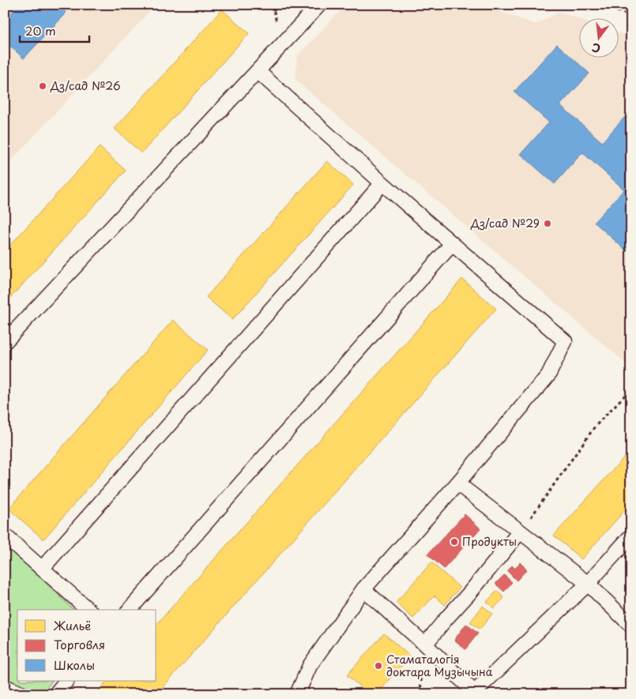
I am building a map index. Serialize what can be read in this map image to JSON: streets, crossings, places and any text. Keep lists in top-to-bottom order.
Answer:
{
  "places": [
    "Дз/сад №26",
    "Дз/сад №29",
    "Продукты",
    "Стаматалогія доктара Музычына"
  ],
  "legend": ["Жильё", "Торговля", "Школы"],
  "scale_bar": "20 m",
  "north": "bottom"
}
